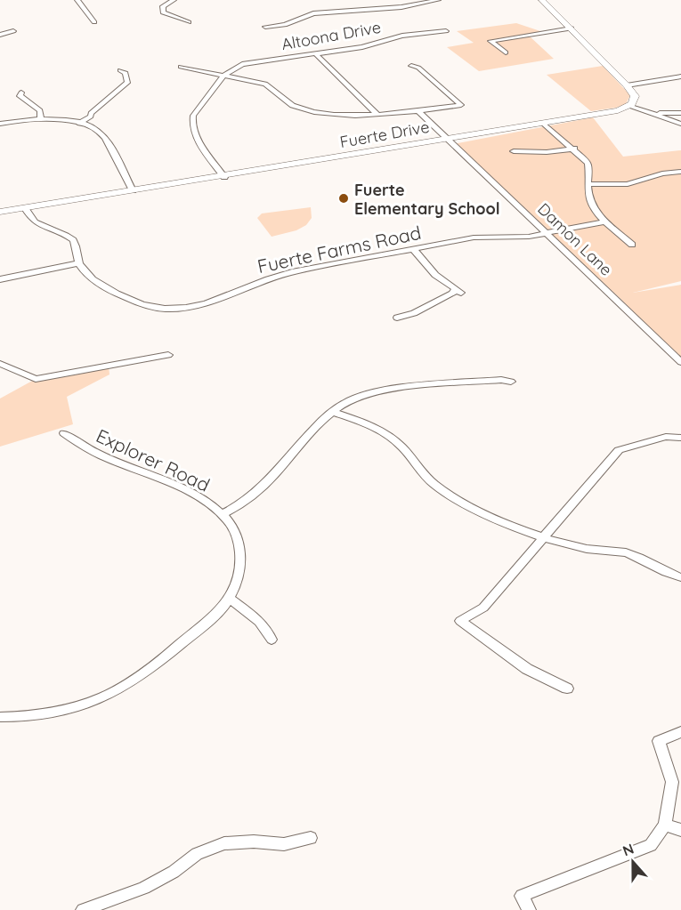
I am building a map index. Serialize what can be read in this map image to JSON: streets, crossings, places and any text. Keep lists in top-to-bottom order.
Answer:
{
  "streets": {
    "street": [
      "Altoona Drive",
      "Fuerte Drive",
      "Damon Lane",
      "Fuerte Farms Road",
      "Explorer Road"
    ]
  },
  "crossings": [
    ["Fuerte Drive", "Damon Lane"],
    ["Fuerte Drive", "Fuerte Farms Road"],
    ["Damon Lane", "Fuerte Farms Road"]
  ],
  "places": ["Fuerte Elementary School"],
  "north": "top"
}
